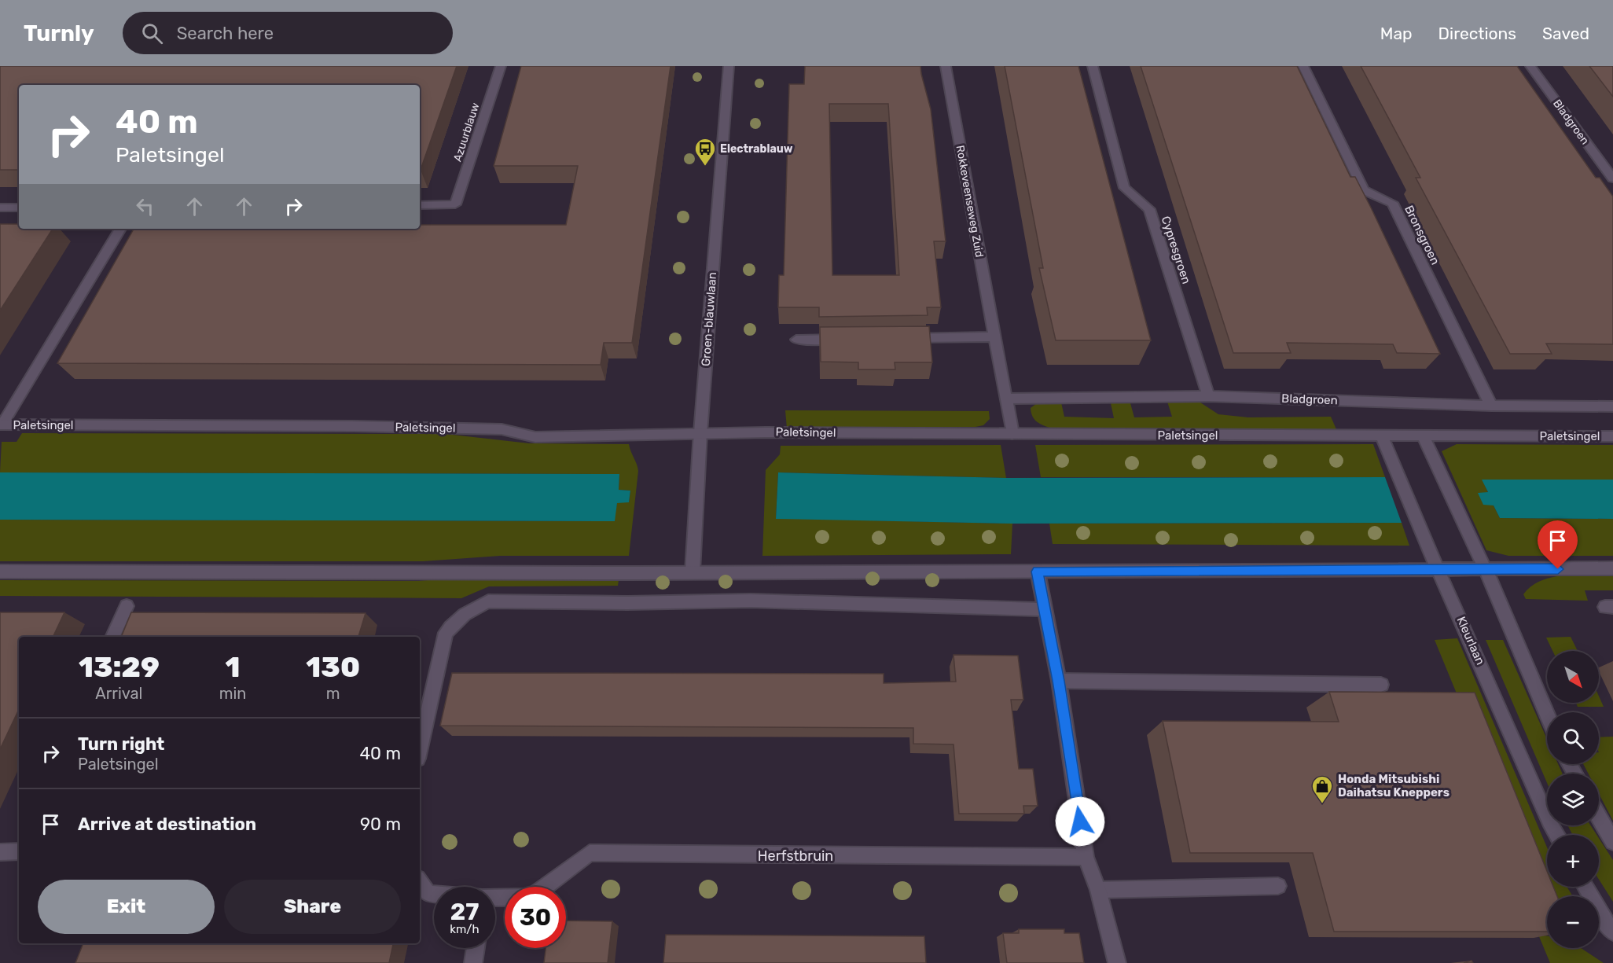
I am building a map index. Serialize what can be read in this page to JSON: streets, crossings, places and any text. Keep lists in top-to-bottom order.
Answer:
{
  "streets": {
    "street": [
      "Bladgroen",
      "Azuurblauw",
      "Rokkeveenseweg Zuid",
      "Bronsgroen",
      "Cypresgroen",
      "Groen-blauwlaan",
      "Paletsingel",
      "Kleurlaan",
      "Herfstbruin"
    ]
  },
  "crossings": [
    ["Bladgroen", "Rokkeveenseweg Zuid"],
    ["Bladgroen", "Bronsgroen"],
    ["Bladgroen", "Cypresgroen"],
    ["Rokkeveenseweg Zuid", "Paletsingel"],
    ["Groen-blauwlaan", "Paletsingel"],
    ["Paletsingel", "Kleurlaan"]
  ],
  "places": {
    "bus stop": ["Electrablauw"],
    "shop": ["Honda Mitsubishi Daihatsu Kneppers"]
  },
  "north": "bottom right",
  "page": {
    "header": "Turnly",
    "search": "Search here",
    "nav": ["Map", "Directions", "Saved"],
    "turn": ["40 m", "Paletsingel"],
    "eta": [
      "13:29",
      "Arrival",
      "1",
      "min",
      "130",
      "m"
    ],
    "map_buttons": ["+", "−"],
    "list": [
      {
        "name": "Turn right",
        "note": "Paletsingel",
        "value": "40 m"
      },
      {
        "name": "Arrive at destination",
        "value": "90 m"
      }
    ],
    "buttons": ["Exit", "Share"],
    "speed": "27 km/h",
    "limit": "30"
  }
}
